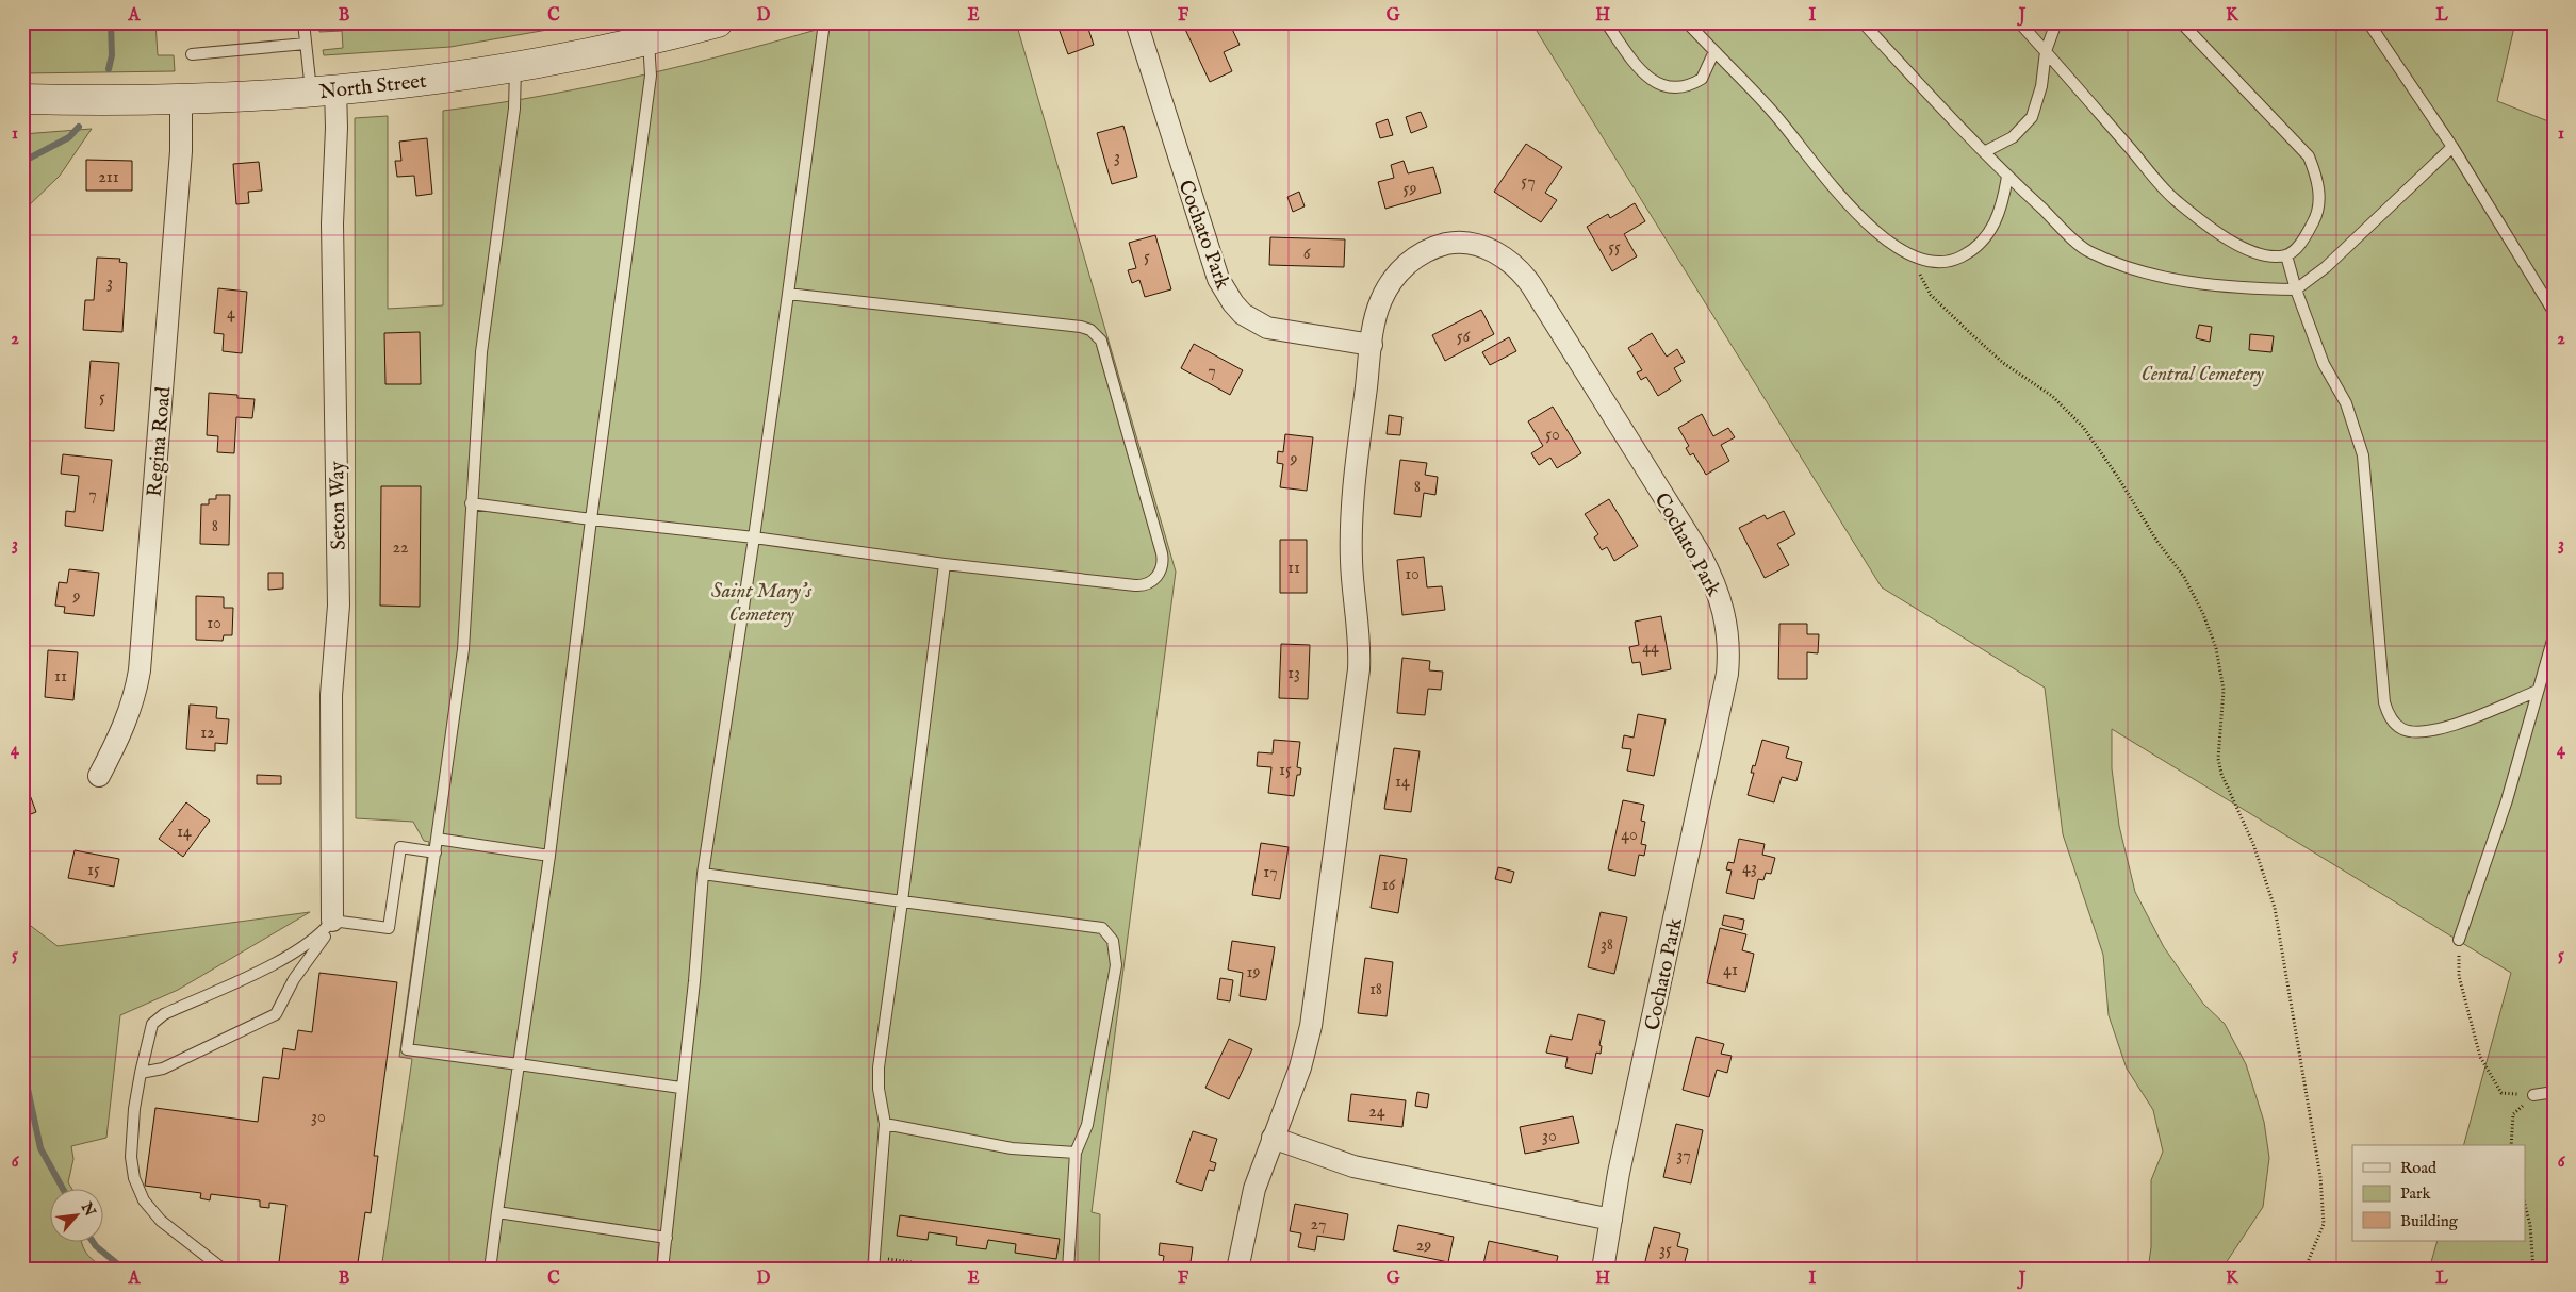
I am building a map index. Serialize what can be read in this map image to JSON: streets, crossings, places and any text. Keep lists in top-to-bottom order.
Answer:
{
  "streets": {
    "main road": ["North Street"],
    "street": ["Cochato Park", "Regina Road", "Seton Way"]
  },
  "crossings": [
    ["North Street", "Regina Road"],
    ["North Street", "Seton Way"]
  ],
  "parks": ["Central Cemetery", "Saint Mary's Cemetery"],
  "house_numbers": [
    "3",
    "211",
    "57",
    "59",
    "55",
    "6",
    "5",
    "3",
    "4",
    "56",
    "7",
    "5",
    "50",
    "9",
    "8",
    "7",
    "8",
    "22",
    "11",
    "10",
    "9",
    "10",
    "44",
    "13",
    "11",
    "12",
    "15",
    "14",
    "14",
    "40",
    "43",
    "15",
    "17",
    "16",
    "38",
    "41",
    "19",
    "18",
    "24",
    "30",
    "30",
    "37",
    "27",
    "29",
    "35"
  ],
  "legend": ["Road", "Park", "Building"],
  "north": "top right",
  "grid": {
    "columns": [
      "A",
      "B",
      "C",
      "D",
      "E",
      "F",
      "G",
      "H",
      "I",
      "J",
      "K",
      "L"
    ],
    "rows": [
      "1",
      "2",
      "3",
      "4",
      "5",
      "6"
    ]
  }
}
